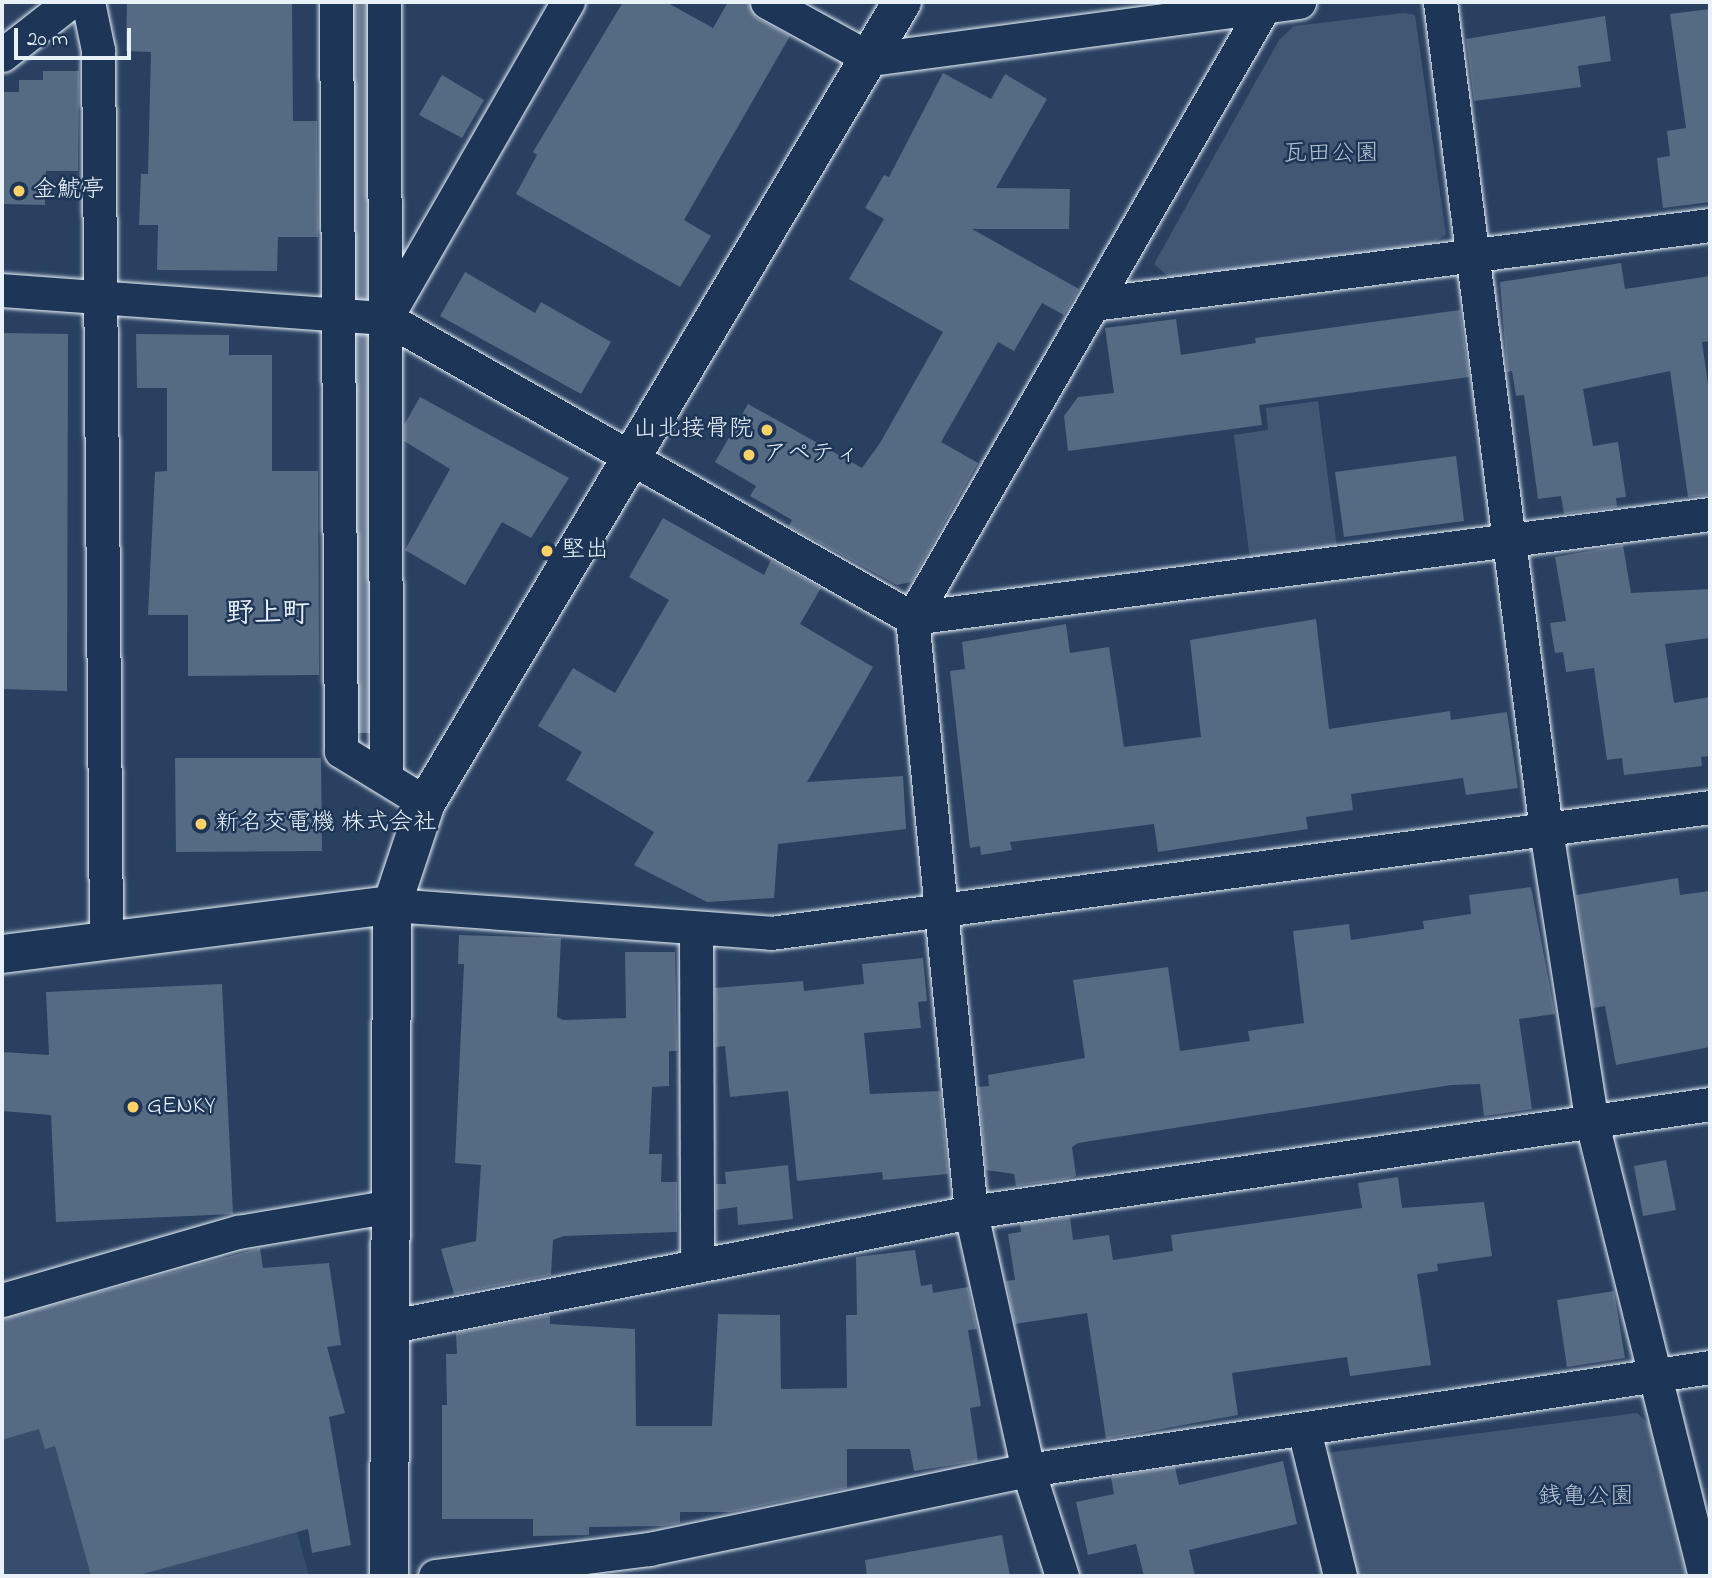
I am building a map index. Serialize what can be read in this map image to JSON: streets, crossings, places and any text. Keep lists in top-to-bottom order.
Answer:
{
  "districts": ["野上町"],
  "parks": ["瓦田公園", "銭亀公園"],
  "places": [
    "金鯱亭",
    "山北接骨院",
    "アペティ",
    "堅出",
    "新名交電機 株式会社",
    "GENKY"
  ],
  "scale_bar": "20 m"
}
